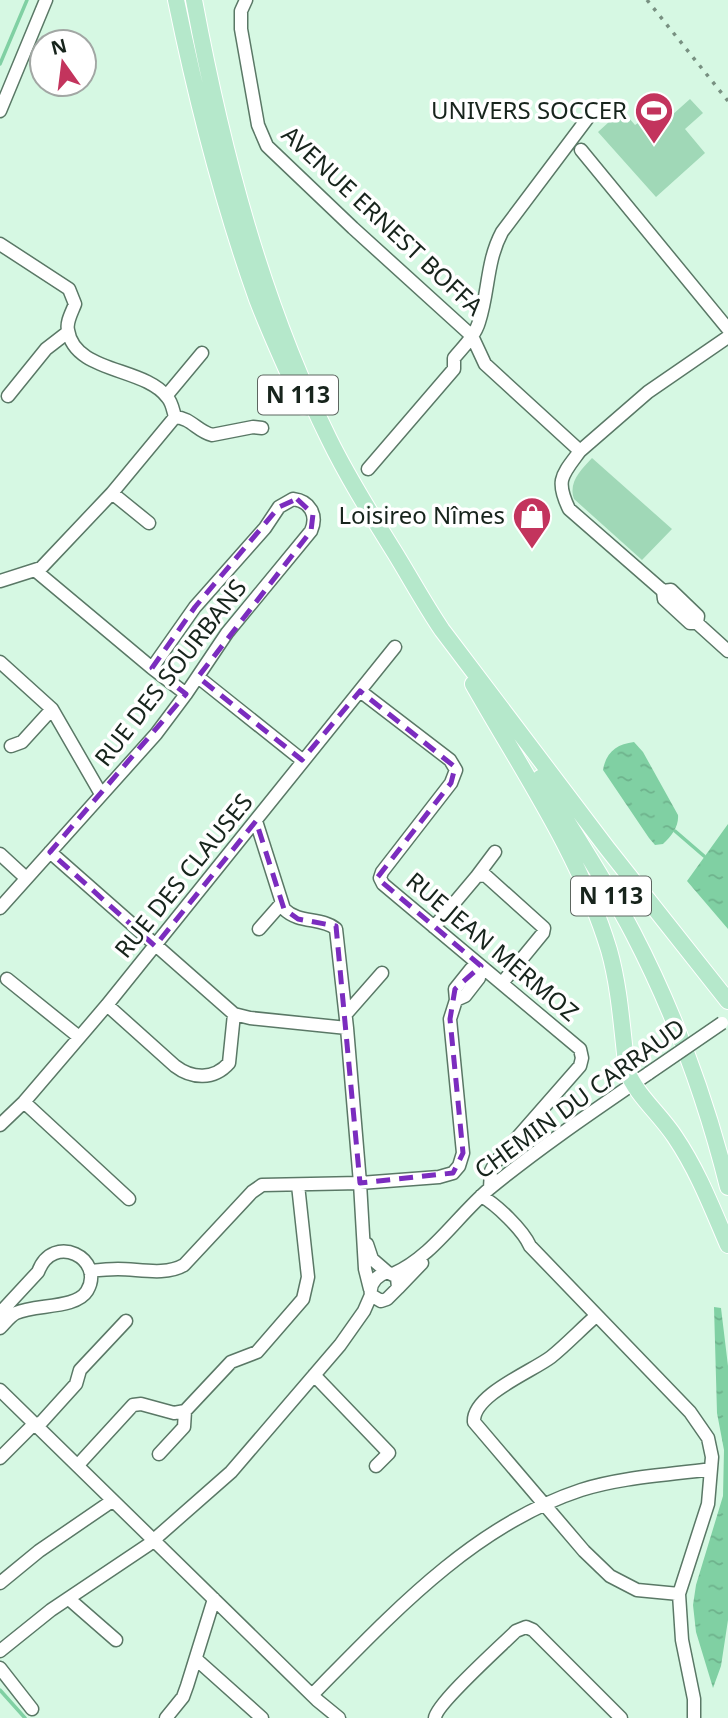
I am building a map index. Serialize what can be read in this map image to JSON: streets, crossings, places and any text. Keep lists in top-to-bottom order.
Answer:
{
  "streets": {
    "main road": ["N 113"],
    "street": [
      "AVENUE ERNEST BOFFA",
      "RUE DES SOURBANS",
      "RUE DES CLAUSES",
      "RUE JEAN MERMOZ",
      "CHEMIN DU CARRAUD"
    ]
  },
  "crossings": [
    ["RUE DES CLAUSES", "RUE JEAN MERMOZ"],
    ["RUE JEAN MERMOZ", "CHEMIN DU CARRAUD"]
  ],
  "places": {
    "sports": ["UNIVERS SOCCER"],
    "shop": ["Loisireo Nîmes"]
  },
  "north": "top"
}
